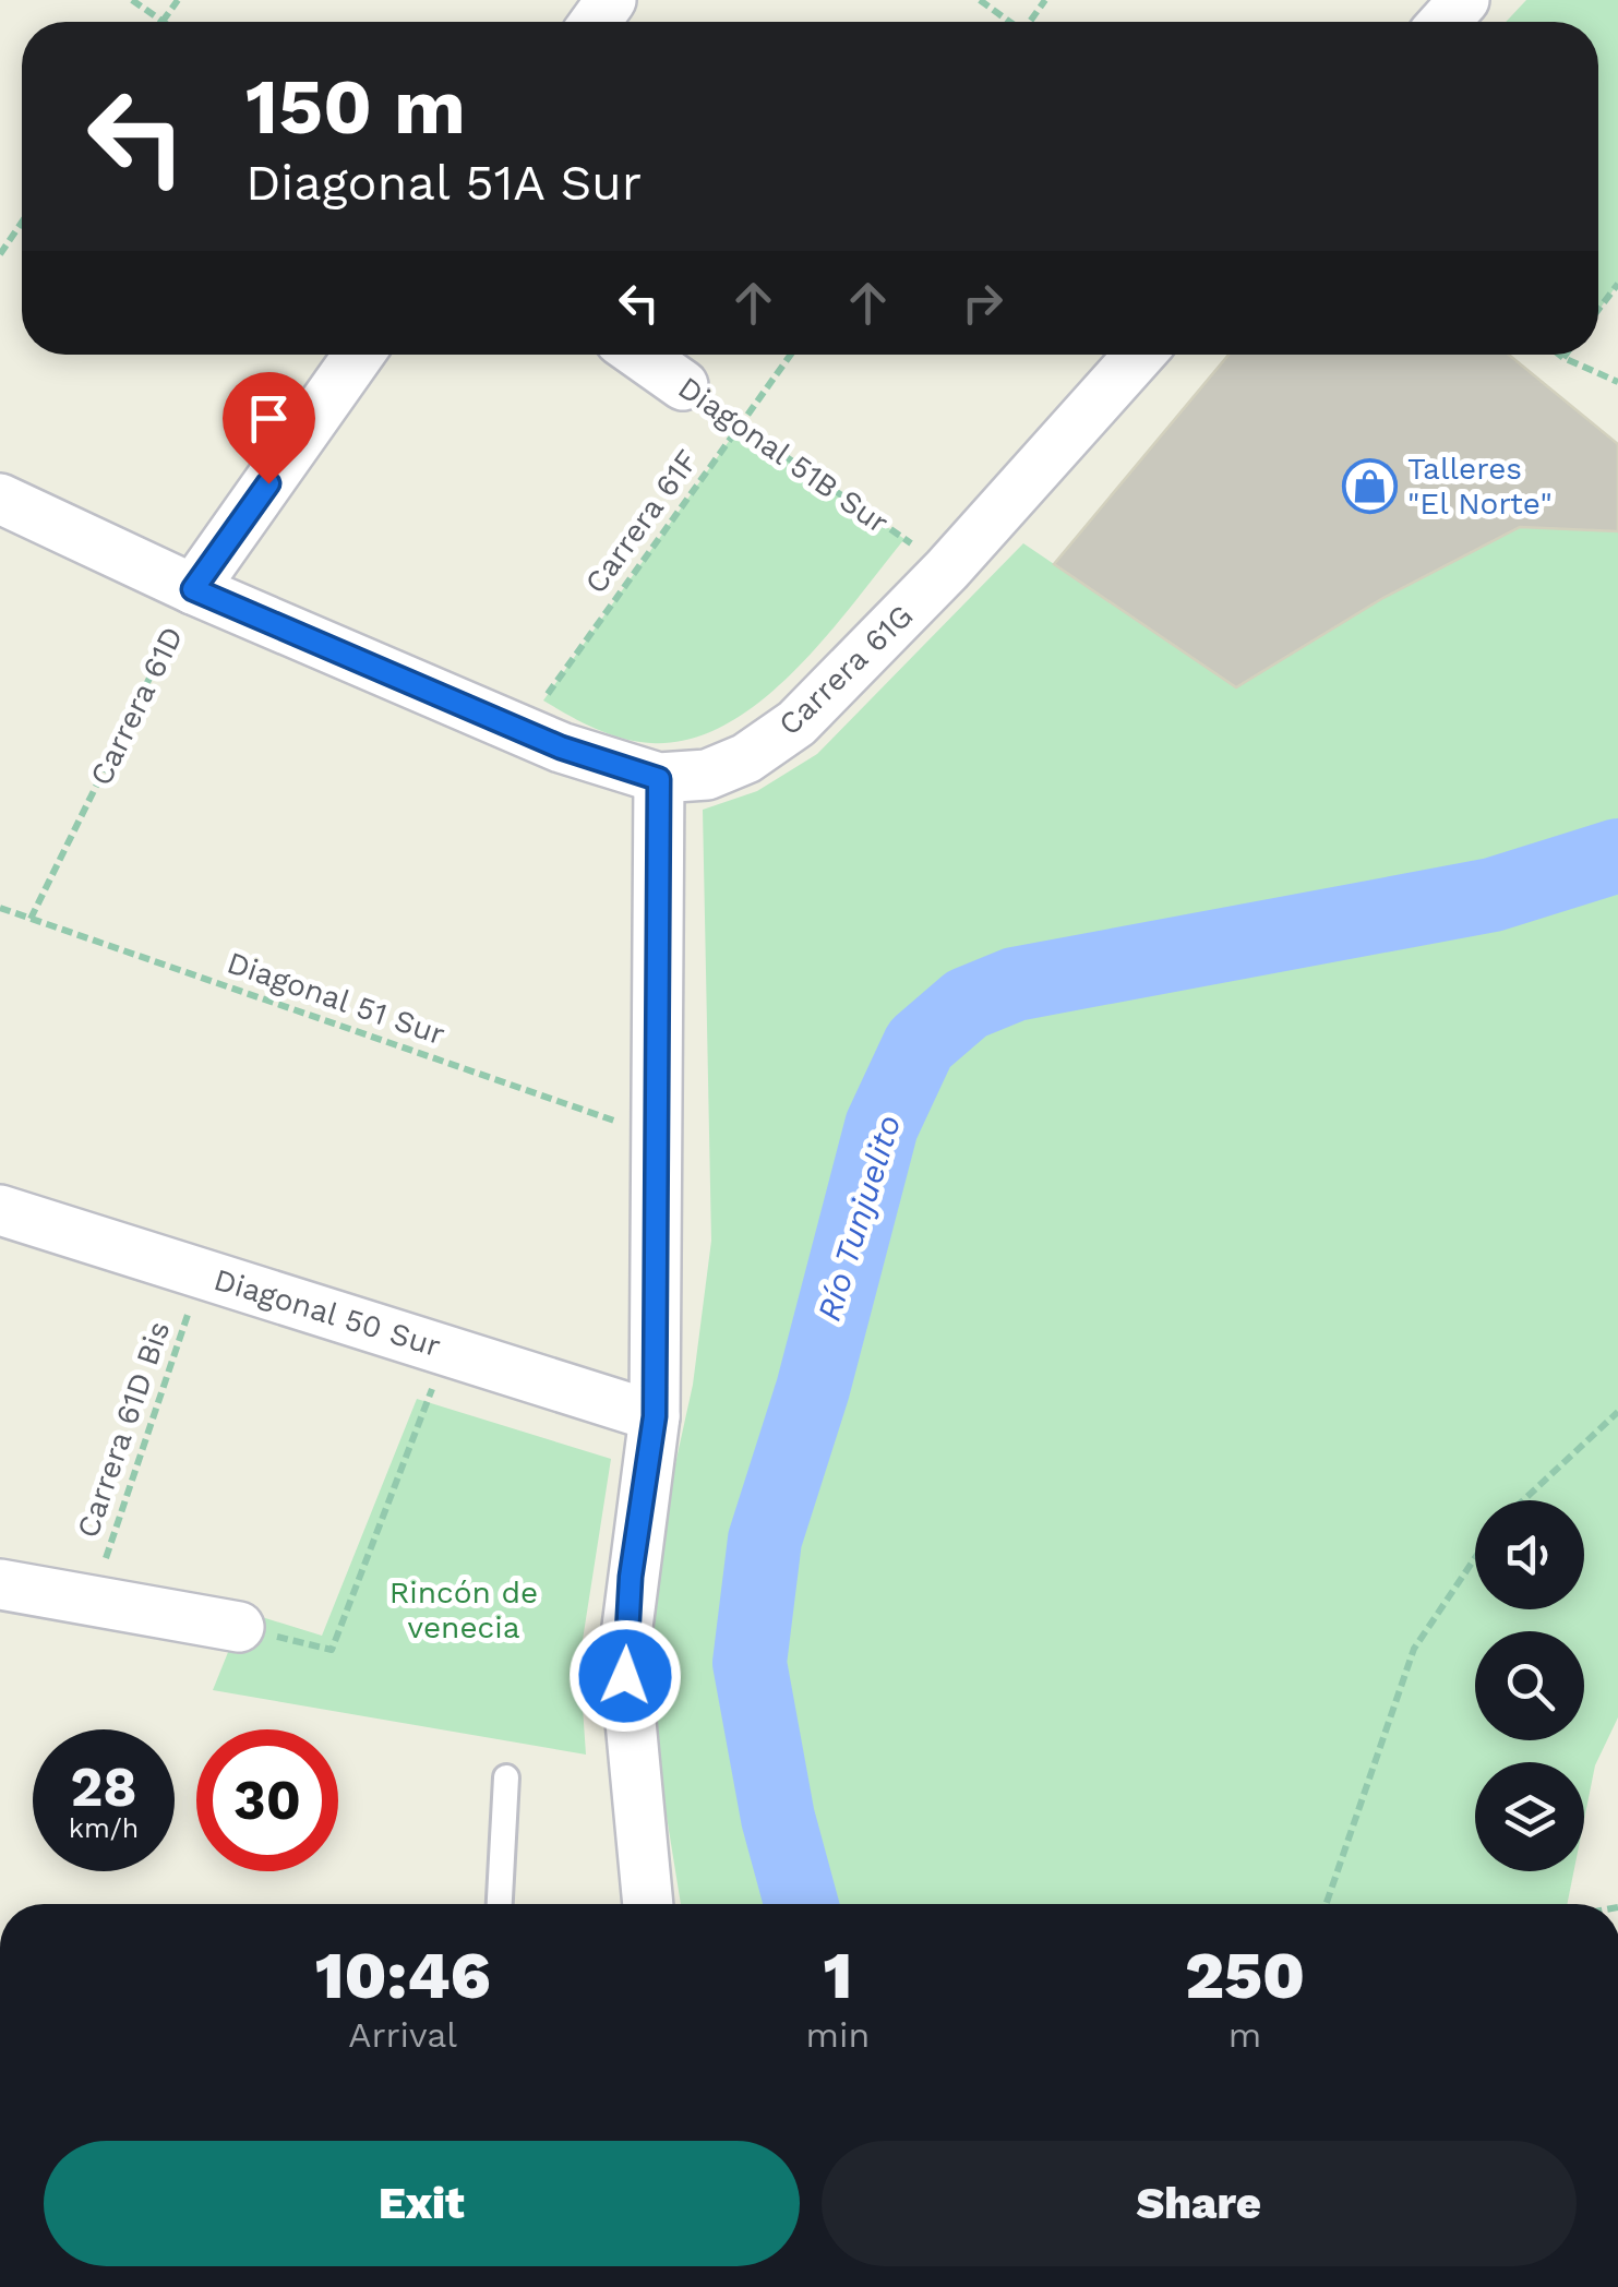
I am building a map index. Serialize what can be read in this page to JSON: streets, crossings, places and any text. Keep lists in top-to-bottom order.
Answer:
{
  "streets": {
    "street": [
      "Diagonal 51B Sur",
      "Carrera 61G",
      "Carrera 61D",
      "Diagonal 50 Sur"
    ],
    "path": ["Carrera 61F", "Diagonal 51 Sur", "Carrera 61D Bis"]
  },
  "crossings": [
    ["Diagonal 51B Sur", "Carrera 61F"],
    ["Diagonal 51B Sur", "Carrera 61G"],
    ["Carrera 61D", "Diagonal 51 Sur"],
    ["Diagonal 50 Sur", "Carrera 61D Bis"]
  ],
  "water": ["Río Tunjuelito"],
  "parks": ["Rincón de venecia"],
  "places": {
    "shop": ["Talleres \"El Norte\""]
  },
  "page": {
    "turn": ["150 m", "Diagonal 51A Sur"],
    "speed": "28 km/h",
    "limit": "30",
    "eta": [
      "10:46",
      "Arrival",
      "1",
      "min",
      "250",
      "m"
    ],
    "buttons": ["Exit", "Share"]
  }
}
